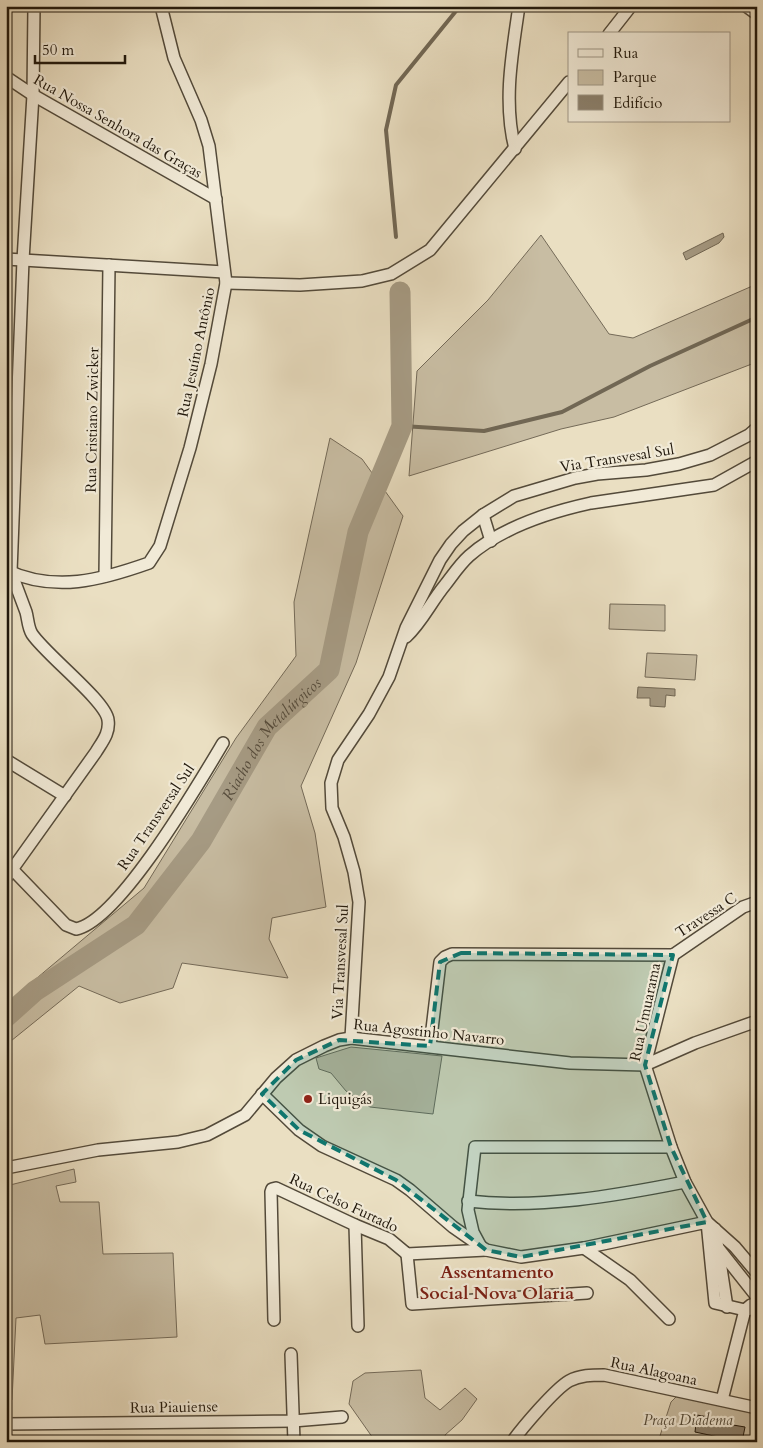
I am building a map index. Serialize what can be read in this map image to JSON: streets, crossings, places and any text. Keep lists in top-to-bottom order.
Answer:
{
  "streets": {
    "street": [
      "Rua Nossa Senhora das Graças",
      "Rua Jesuíno Antônio",
      "Rua Cristiano Zwicker",
      "Via Transvesal Sul",
      "Rua Transversal Sul",
      "Travessa C",
      "Rua Umuarama",
      "Rua Agostinho Navarro",
      "Rua Celso Furtado",
      "Rua Alagoana",
      "Rua Piauiense"
    ]
  },
  "crossings": [
    ["Rua Nossa Senhora das Graças", "Rua Jesuíno Antônio"],
    ["Rua Jesuíno Antônio", "Rua Cristiano Zwicker"],
    ["Via Transvesal Sul", "Rua Agostinho Navarro"],
    ["Travessa C", "Rua Umuarama"],
    ["Rua Umuarama", "Rua Agostinho Navarro"]
  ],
  "districts": ["Assentamento Social Nova Olaria"],
  "water": ["Riacho dos Metalúrgicos"],
  "parks": ["Praça Diadema"],
  "places": ["Liquigás"],
  "legend": ["Rua", "Parque", "Edifício"],
  "scale_bar": "50 m"
}
